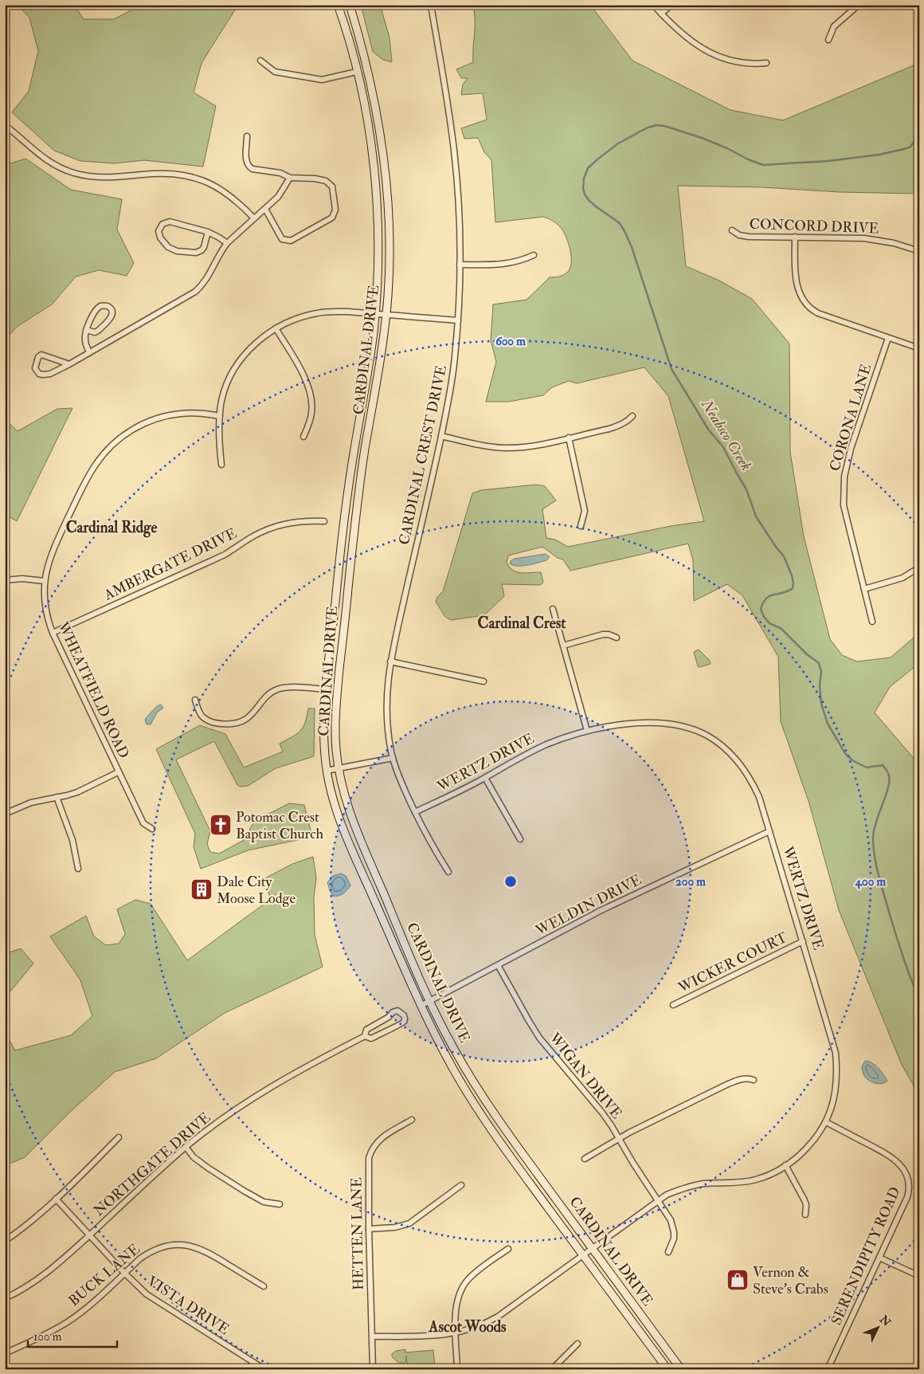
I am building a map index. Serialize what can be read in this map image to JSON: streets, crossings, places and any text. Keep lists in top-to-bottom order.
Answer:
{
  "streets": {
    "main road": ["CARDINAL DRIVE"],
    "street": [
      "CONCORD DRIVE",
      "CORONA LANE",
      "CARDINAL CREST DRIVE",
      "AMBERGATE DRIVE",
      "WHEATFIELD ROAD",
      "WERTZ DRIVE",
      "WELDIN DRIVE",
      "WICKER COURT",
      "WIGAN DRIVE",
      "NORTHGATE DRIVE",
      "HETTEN LANE",
      "SERENDIPITY ROAD",
      "BUCK LANE",
      "VISTA DRIVE"
    ]
  },
  "crossings": [
    ["CARDINAL DRIVE", "WERTZ DRIVE"],
    ["CARDINAL DRIVE", "WELDIN DRIVE"],
    ["CARDINAL CREST DRIVE", "WERTZ DRIVE"],
    ["AMBERGATE DRIVE", "WHEATFIELD ROAD"],
    ["WERTZ DRIVE", "WELDIN DRIVE"],
    ["WERTZ DRIVE", "WICKER COURT"],
    ["WERTZ DRIVE", "WIGAN DRIVE"],
    ["WERTZ DRIVE", "HETTEN LANE"],
    ["WERTZ DRIVE", "SERENDIPITY ROAD"],
    ["WELDIN DRIVE", "WIGAN DRIVE"],
    ["NORTHGATE DRIVE", "VISTA DRIVE"],
    ["BUCK LANE", "VISTA DRIVE"]
  ],
  "districts": ["Cardinal Ridge", "Cardinal Crest", "Ascot Woods"],
  "water": ["Neabsco Creek"],
  "places": {
    "church": ["Potomac Crest Baptist Church"],
    "building": ["Dale City Moose Lodge"],
    "shop": ["Vernon & Steve's Crabs"]
  },
  "scale_bar": "100 m",
  "north": "top right",
  "rings": ["600 m", "200 m", "400 m"]
}
